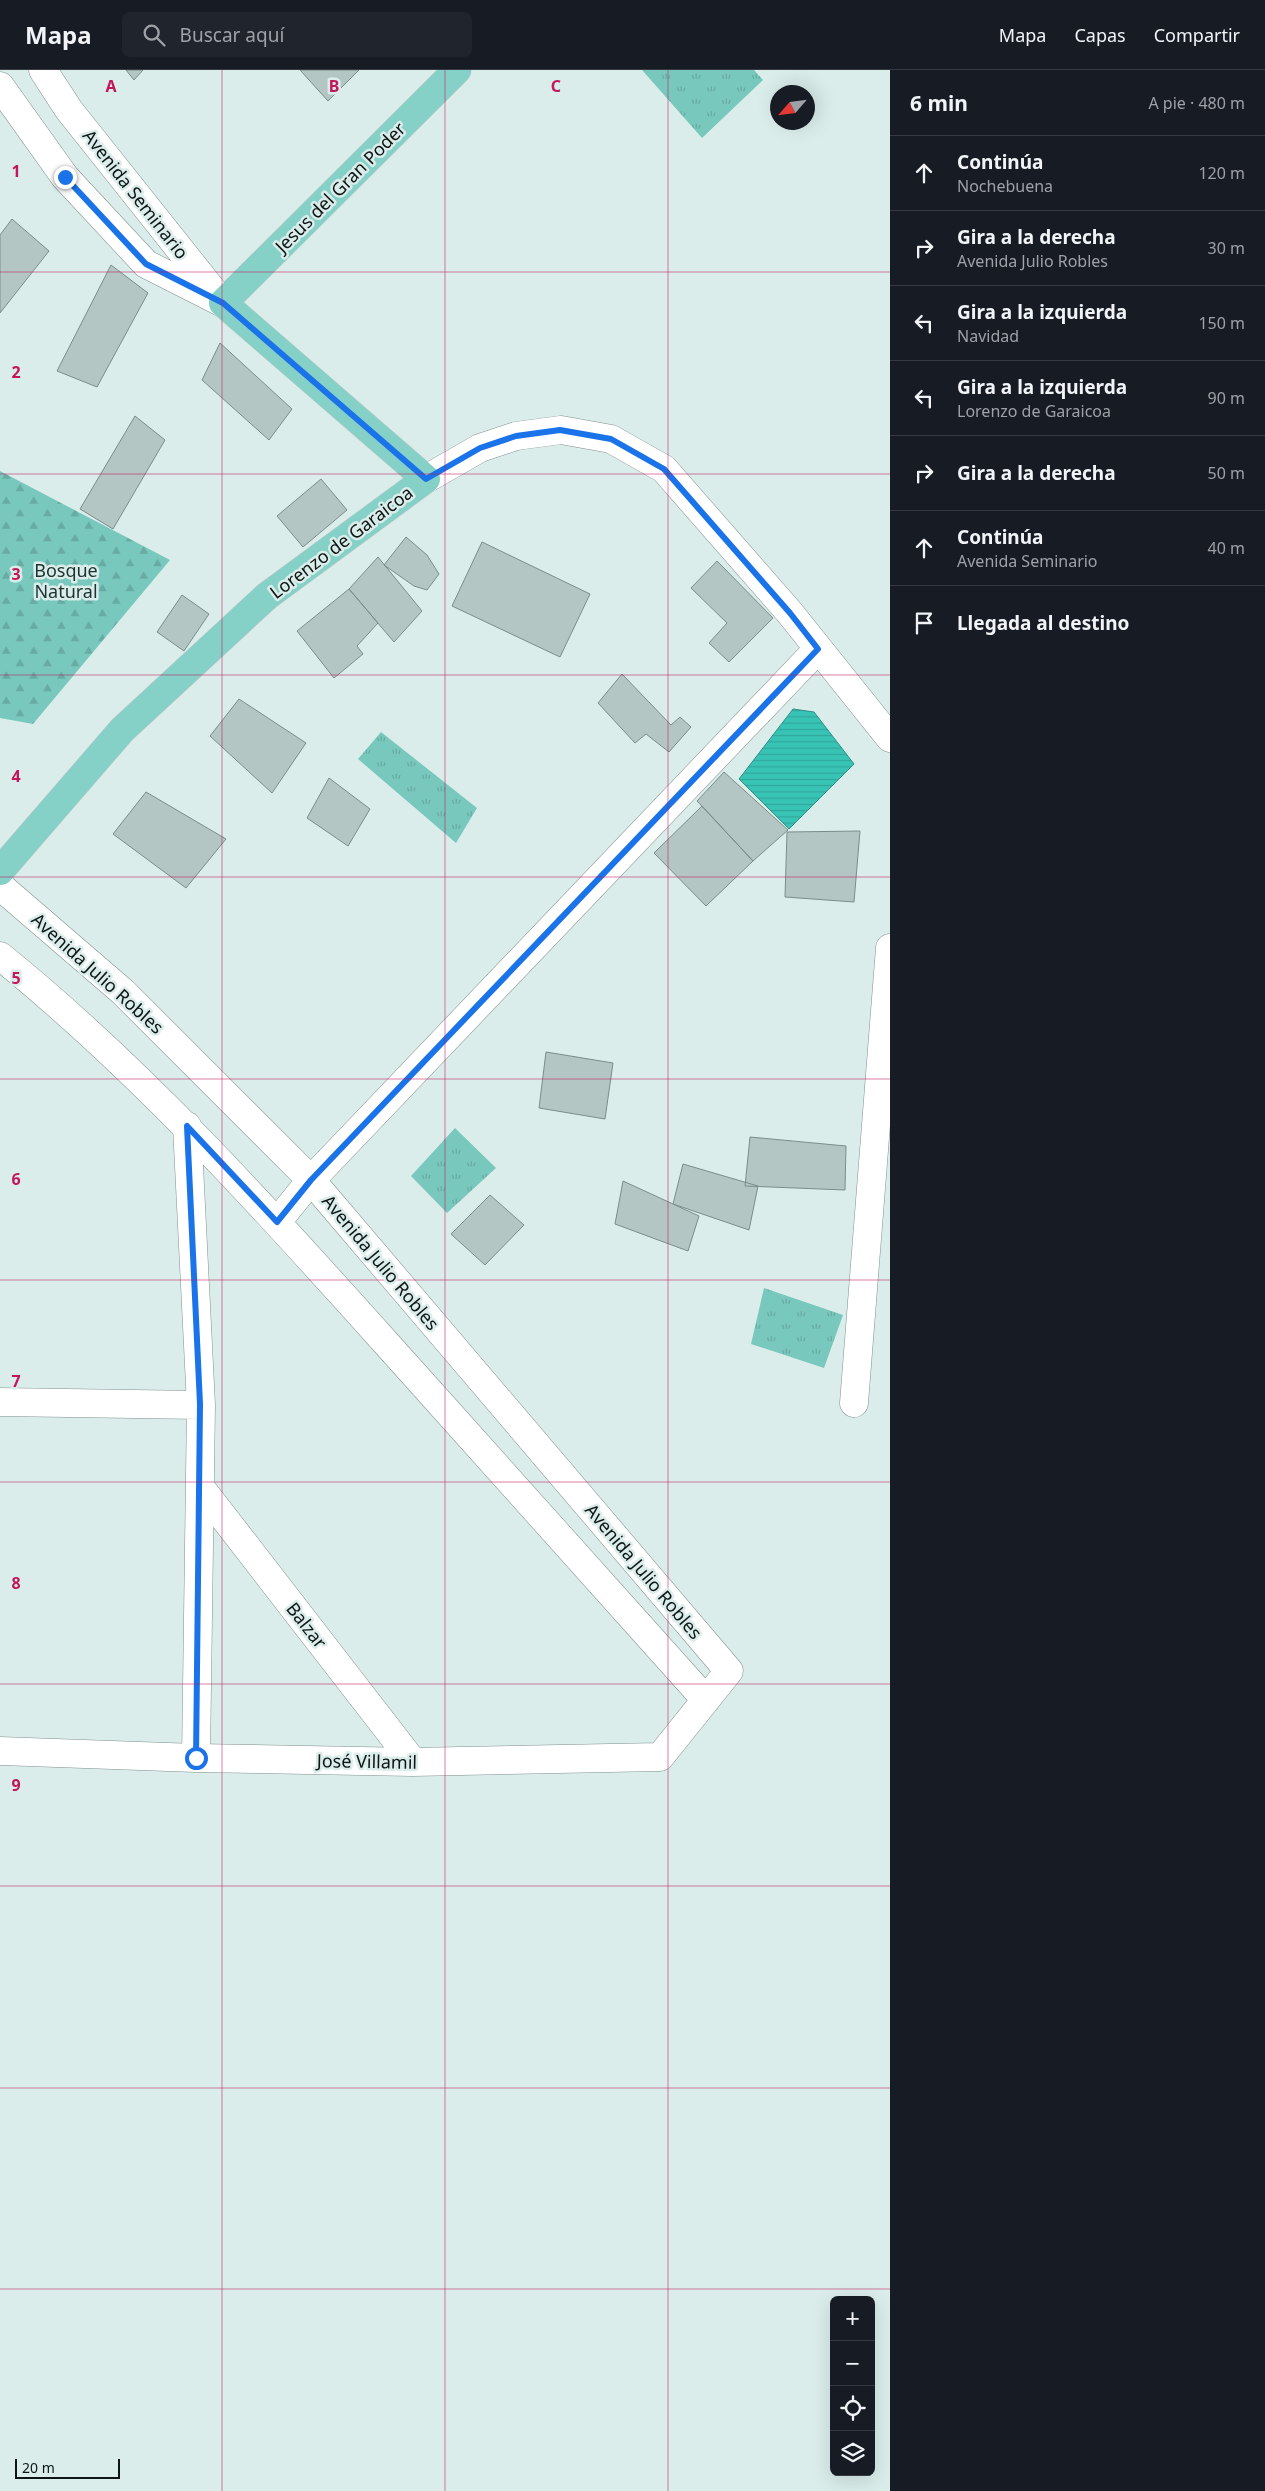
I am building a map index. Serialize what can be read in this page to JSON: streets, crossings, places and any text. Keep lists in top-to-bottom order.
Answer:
{
  "streets": {
    "main road": ["Jesus del Gran Poder", "Lorenzo de Garaicoa"],
    "street": [
      "Avenida Seminario",
      "Avenida Julio Robles",
      "Balzar",
      "José Villamil"
    ]
  },
  "crossings": [
    ["Jesus del Gran Poder", "Avenida Seminario"],
    ["Avenida Julio Robles", "José Villamil"],
    ["Balzar", "José Villamil"]
  ],
  "parks": ["Bosque Natural"],
  "scale_bar": "20 m",
  "north": "bottom left",
  "page": {
    "header": "Mapa",
    "search": "Buscar aquí",
    "nav": ["Mapa", "Capas", "Compartir"],
    "heading": ["6 min", "A pie · 480 m"],
    "list": [
      ["Continúa", "Nochebuena", "120 m"],
      ["Gira a la derecha", "Avenida Julio Robles", "30 m"],
      ["Gira a la izquierda", "Navidad", "150 m"],
      ["Gira a la izquierda", "Lorenzo de Garaicoa", "90 m"],
      ["Gira a la derecha", "50 m"],
      ["Continúa", "Avenida Seminario", "40 m"],
      "Llegada al destino"
    ],
    "map_buttons": ["+", "−"],
    "scale": "20 m"
  },
  "grid": {
    "columns": ["A", "B", "C"],
    "rows": [
      "1",
      "2",
      "3",
      "4",
      "5",
      "6",
      "7",
      "8",
      "9"
    ]
  }
}
